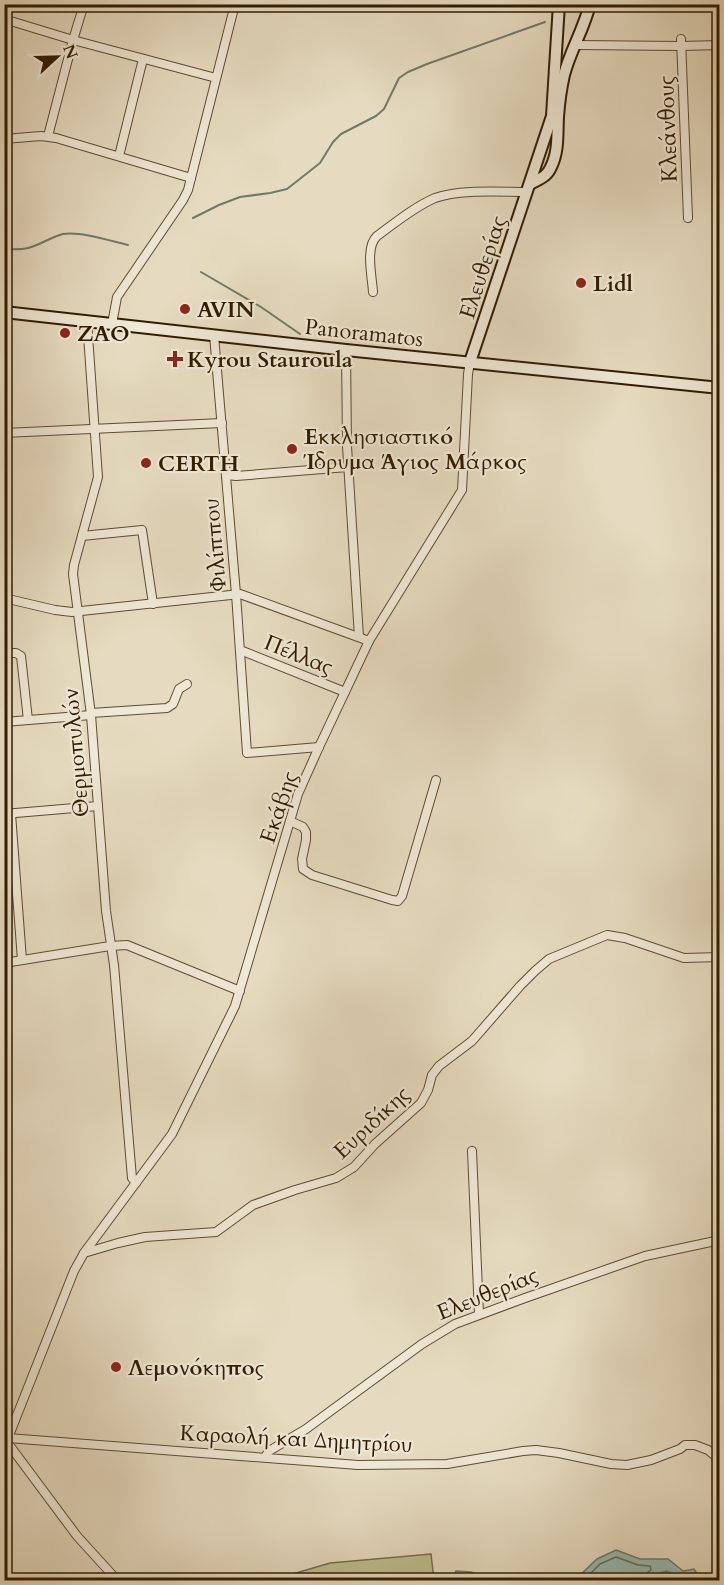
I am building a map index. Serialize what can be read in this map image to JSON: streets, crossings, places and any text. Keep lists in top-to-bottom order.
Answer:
{
  "streets": {
    "main road": ["Ελευθερίας", "Panoramatos"],
    "street": [
      "Κλεάνθους",
      "Φιλίππου",
      "Πέλλας",
      "Θερμοπυλών",
      "Εκάβης",
      "Ευριδίκης",
      "Καραολή και Δημητρίου"
    ]
  },
  "crossings": [
    ["Ελευθερίας", "Panoramatos"],
    ["Ελευθερίας", "Εκάβης"],
    ["Ελευθερίας", "Καραολή και Δημητρίου"],
    ["Panoramatos", "Φιλίππου"],
    ["Panoramatos", "Θερμοπυλών"],
    ["Panoramatos", "Εκάβης"],
    ["Φιλίππου", "Πέλλας"],
    ["Φιλίππου", "Εκάβης"],
    ["Πέλλας", "Εκάβης"],
    ["Θερμοπυλών", "Εκάβης"],
    ["Εκάβης", "Ευριδίκης"]
  ],
  "places": {
    "other": [
      "Lidl",
      "AVIN",
      "ZAO",
      "Εκκλησιαστικό Ίδρυμα Άγιος Μάρκος",
      "CERTH",
      "Λεμονόκηπος"
    ],
    "health": ["Kyrou Stauroula"]
  },
  "north": "right"
}
